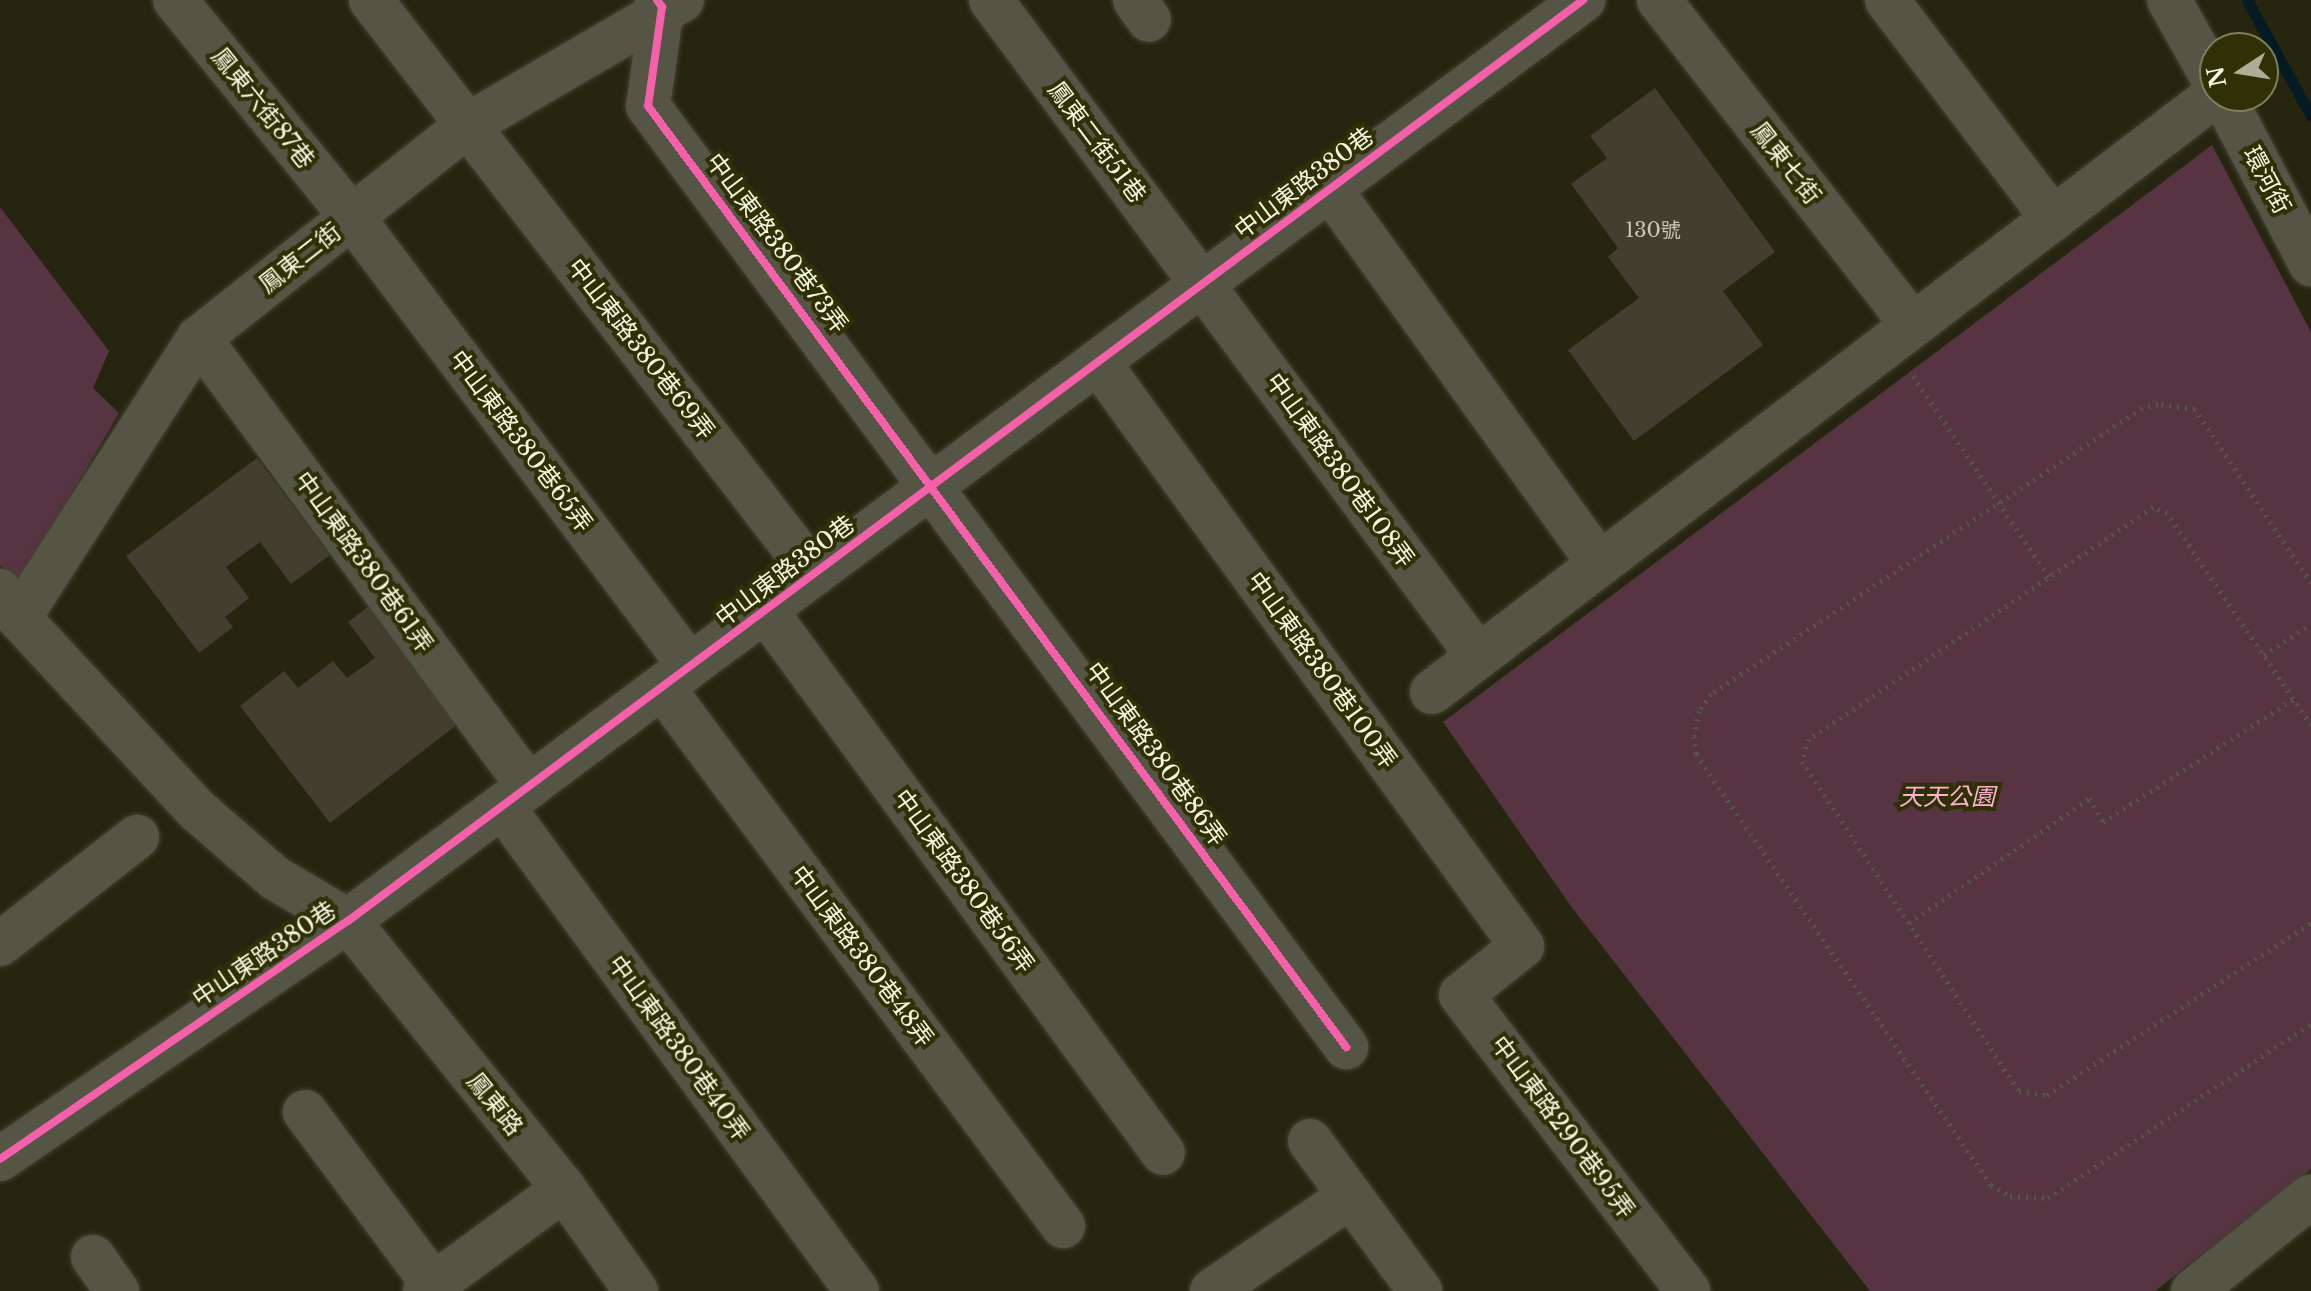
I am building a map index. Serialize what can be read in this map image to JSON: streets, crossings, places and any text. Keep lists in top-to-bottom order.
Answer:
{
  "streets": {
    "street": [
      "鳳東六街87巷",
      "鳳東二街51巷",
      "鳳東七街",
      "環河街",
      "中山東路380巷",
      "中山東路380巷73弄",
      "鳳東二街",
      "中山東路380巷69弄",
      "中山東路380巷65弄",
      "中山東路380巷108弄",
      "中山東路380巷61弄",
      "中山東路380巷100弄",
      "中山東路380巷86弄",
      "中山東路380巷56弄",
      "中山東路380巷48弄",
      "中山東路380巷40弄",
      "鳳東路",
      "中山東路290巷95弄"
    ]
  },
  "crossings": [
    ["鳳東六街87巷", "鳳東二街"],
    ["鳳東六街87巷", "中山東路380巷65弄"],
    ["鳳東二街51巷", "中山東路380巷"],
    ["鳳東二街51巷", "中山東路380巷108弄"],
    ["中山東路380巷", "中山東路380巷73弄"],
    ["中山東路380巷", "中山東路380巷69弄"],
    ["中山東路380巷", "中山東路380巷65弄"],
    ["中山東路380巷", "中山東路380巷108弄"],
    ["中山東路380巷", "中山東路380巷61弄"],
    ["中山東路380巷", "中山東路380巷100弄"],
    ["中山東路380巷", "中山東路380巷86弄"],
    ["中山東路380巷", "中山東路380巷56弄"],
    ["中山東路380巷", "中山東路380巷48弄"],
    ["中山東路380巷", "中山東路380巷40弄"],
    ["中山東路380巷", "鳳東路"],
    ["中山東路380巷73弄", "鳳東二街"],
    ["中山東路380巷73弄", "中山東路380巷86弄"],
    ["鳳東二街", "中山東路380巷69弄"],
    ["鳳東二街", "中山東路380巷65弄"],
    ["鳳東二街", "中山東路380巷61弄"],
    ["中山東路380巷65弄", "中山東路380巷48弄"],
    ["中山東路380巷61弄", "中山東路380巷40弄"],
    ["中山東路380巷100弄", "中山東路290巷95弄"]
  ],
  "parks": ["天天公園"],
  "house_numbers": ["130號"],
  "north": "left"
}
